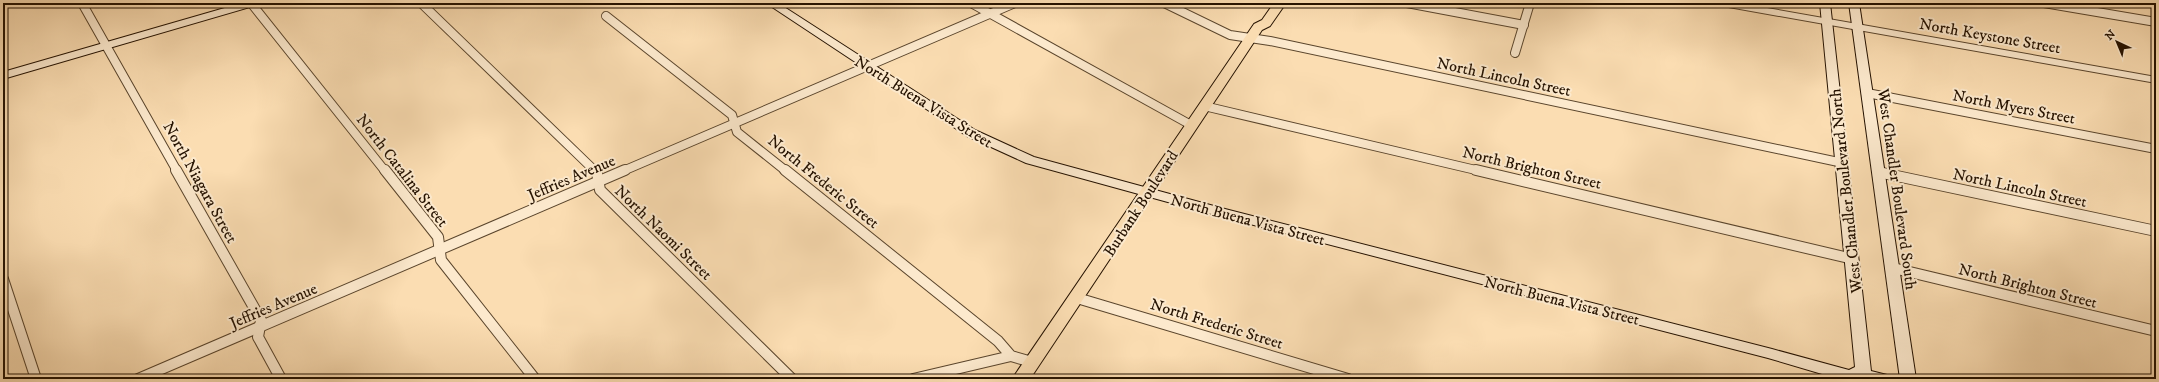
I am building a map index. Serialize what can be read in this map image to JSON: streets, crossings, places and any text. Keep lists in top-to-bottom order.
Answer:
{
  "streets": {
    "main road": [
      "North Buena Vista Street",
      "West Chandler Boulevard South",
      "West Chandler Boulevard North",
      "Burbank Boulevard"
    ],
    "street": [
      "North Keystone Street",
      "North Lincoln Street",
      "North Myers Street",
      "North Brighton Street",
      "North Catalina Street",
      "Jeffries Avenue",
      "North Frederic Street",
      "North Niagara Street",
      "North Naomi Street"
    ]
  },
  "crossings": [
    ["North Keystone Street", "West Chandler Boulevard South"],
    ["North Keystone Street", "West Chandler Boulevard North"],
    ["North Lincoln Street", "West Chandler Boulevard South"],
    ["North Lincoln Street", "West Chandler Boulevard North"],
    ["North Lincoln Street", "Burbank Boulevard"],
    ["North Buena Vista Street", "Jeffries Avenue"],
    ["North Buena Vista Street", "Burbank Boulevard"],
    ["North Myers Street", "West Chandler Boulevard South"],
    ["North Brighton Street", "West Chandler Boulevard South"],
    ["North Brighton Street", "West Chandler Boulevard North"],
    ["North Brighton Street", "Burbank Boulevard"],
    ["North Catalina Street", "Jeffries Avenue"],
    ["Jeffries Avenue", "North Frederic Street"],
    ["Jeffries Avenue", "North Niagara Street"],
    ["Jeffries Avenue", "North Naomi Street"],
    ["North Frederic Street", "Burbank Boulevard"]
  ],
  "north": "top left"
}
